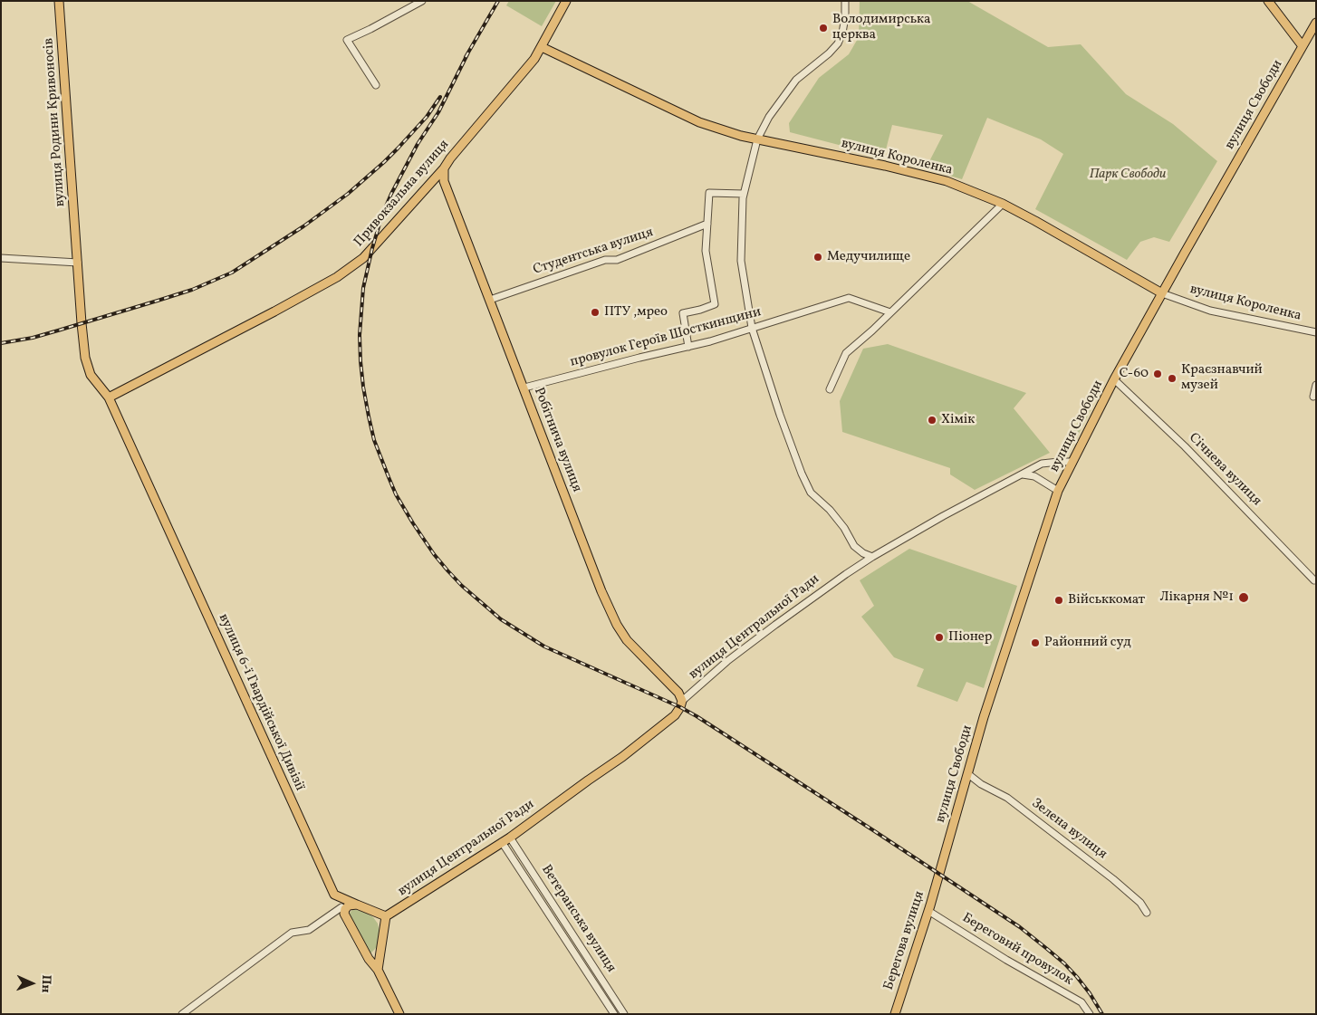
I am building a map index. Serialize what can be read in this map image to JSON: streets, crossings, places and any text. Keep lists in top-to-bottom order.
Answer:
{
  "streets": {
    "main road": [
      "вулиця Свободи",
      "вулиця Родини Кривоносів",
      "вулиця Короленка",
      "Привокзальна вулиця",
      "Робітнича вулиця",
      "вулиця Центральної Ради",
      "вулиця 6-ї Гвардійської Дивізії",
      "Берегова вулиця"
    ],
    "street": [
      "Студентська вулиця",
      "провулок Героїв Шосткинщини",
      "Січнева вулиця",
      "Зелена вулиця",
      "Ветеранська вулиця",
      "Береговий провулок"
    ]
  },
  "crossings": [
    ["вулиця Свободи", "вулиця Короленка"],
    ["вулиця Свободи", "Січнева вулиця"],
    ["вулиця Свободи", "вулиця Центральної Ради"],
    ["вулиця Свободи", "Зелена вулиця"],
    ["вулиця Свободи", "Берегова вулиця"],
    ["вулиця Родини Кривоносів", "вулиця 6-ї Гвардійської Дивізії"],
    ["вулиця Короленка", "Привокзальна вулиця"],
    ["Привокзальна вулиця", "Робітнича вулиця"],
    ["Привокзальна вулиця", "вулиця 6-ї Гвардійської Дивізії"],
    ["Студентська вулиця", "Робітнича вулиця"],
    ["провулок Героїв Шосткинщини", "Робітнича вулиця"],
    ["Робітнича вулиця", "вулиця Центральної Ради"],
    ["вулиця Центральної Ради", "Ветеранська вулиця"],
    ["Берегова вулиця", "Береговий провулок"]
  ],
  "parks": ["Парк Свободи"],
  "places": [
    "Володимирська церква",
    "Медучилище",
    "ПТУ ,мрео",
    "С-60",
    "Краєзнавчий музей",
    "Хімік",
    "Лікарня №1",
    "Військкомат",
    "Піонер",
    "Районний суд"
  ],
  "north": "right"
}
